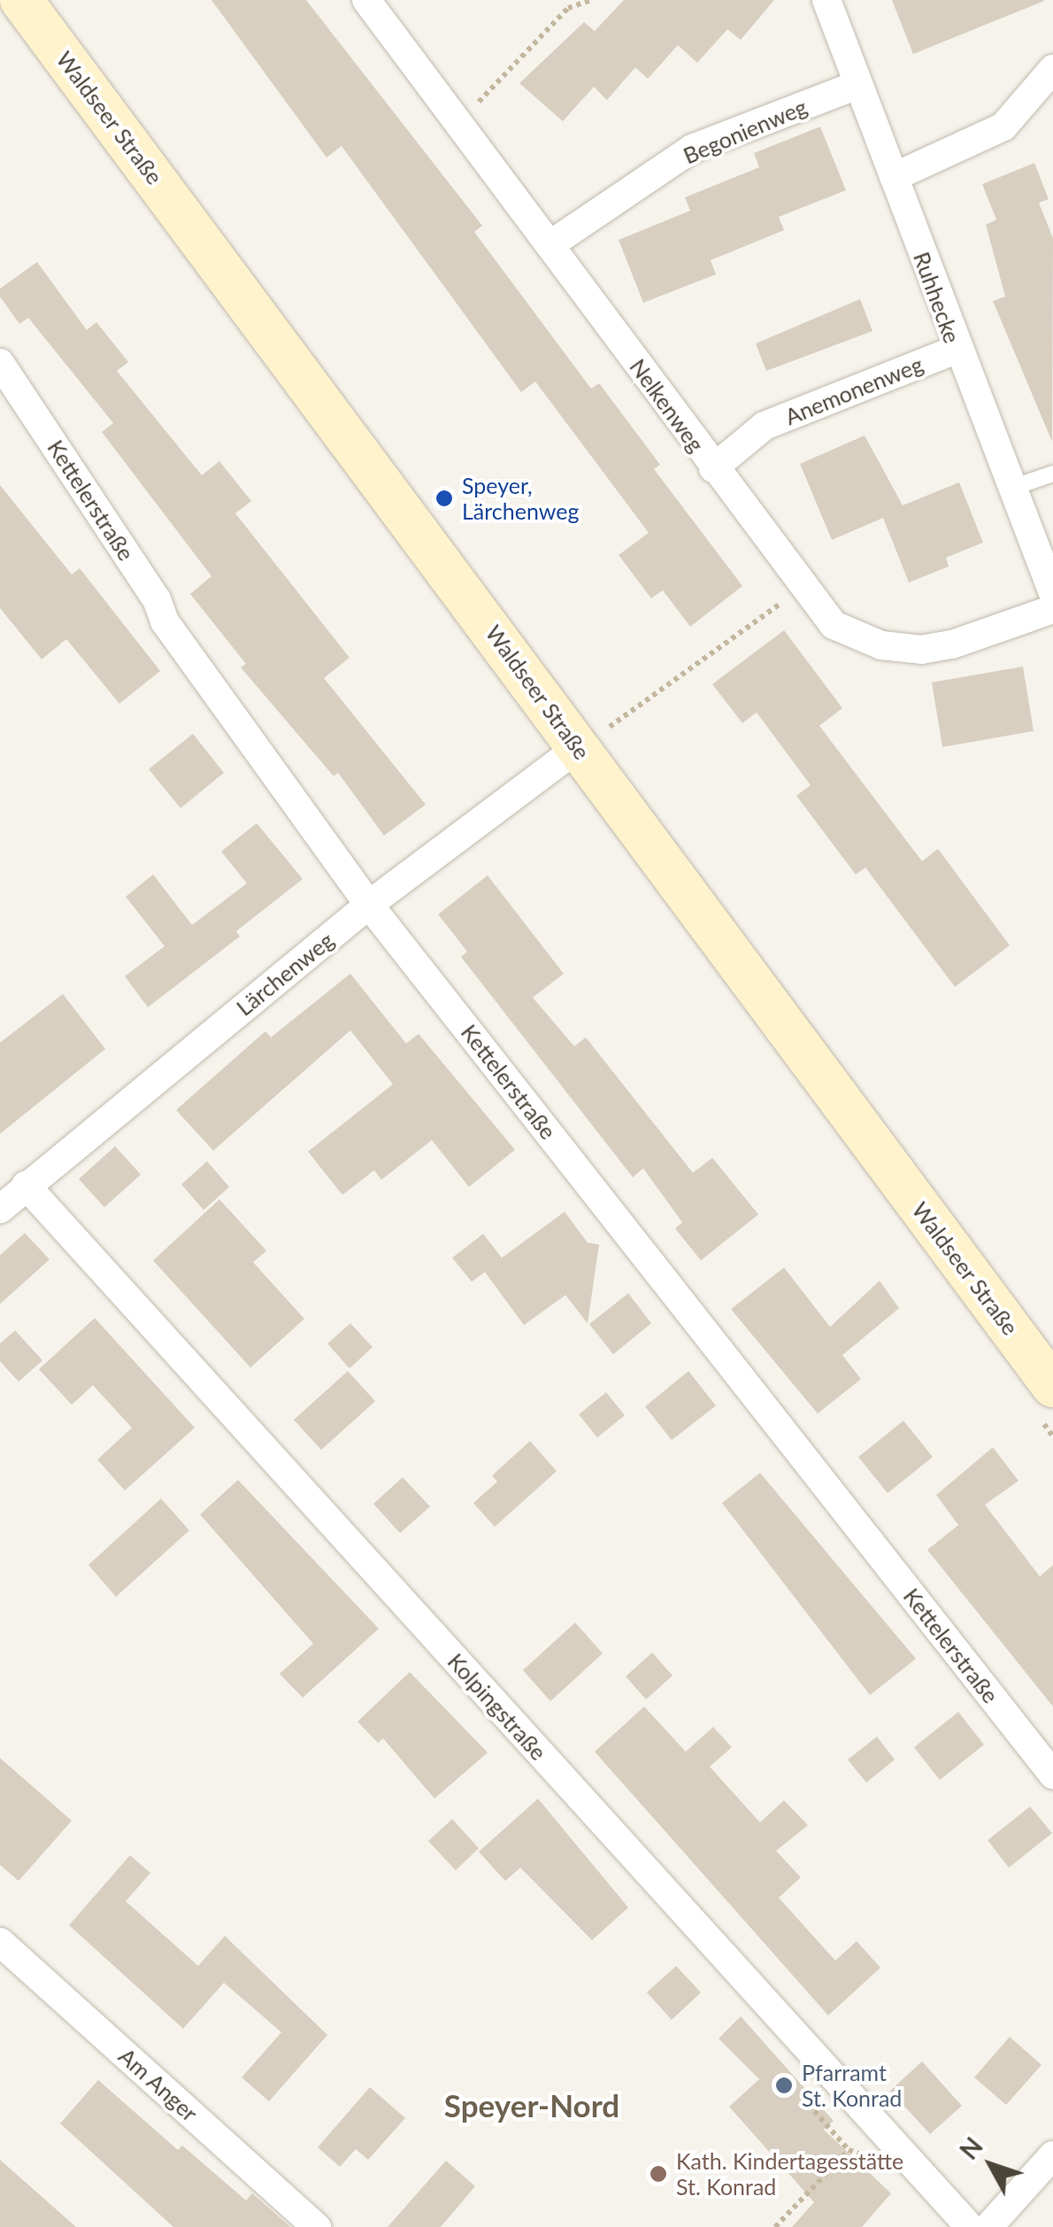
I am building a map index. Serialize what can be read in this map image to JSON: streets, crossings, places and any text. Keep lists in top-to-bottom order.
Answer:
{
  "streets": {
    "main road": ["Waldseer Straße"],
    "street": [
      "Begonienweg",
      "Ruhhecke",
      "Anemonenweg",
      "Nelkenweg",
      "Kettelerstraße",
      "Lärchenweg",
      "Kolpingstraße",
      "Am Anger"
    ]
  },
  "crossings": [
    ["Waldseer Straße", "Lärchenweg"],
    ["Begonienweg", "Ruhhecke"],
    ["Begonienweg", "Nelkenweg"],
    ["Ruhhecke", "Anemonenweg"],
    ["Anemonenweg", "Nelkenweg"],
    ["Kettelerstraße", "Lärchenweg"],
    ["Lärchenweg", "Kolpingstraße"]
  ],
  "districts": ["Speyer-Nord"],
  "places": ["Speyer, Lärchenweg", "Pfarramt St. Konrad", "Kath. Kindertagesstätte St. Konrad"],
  "north": "top left"
}
